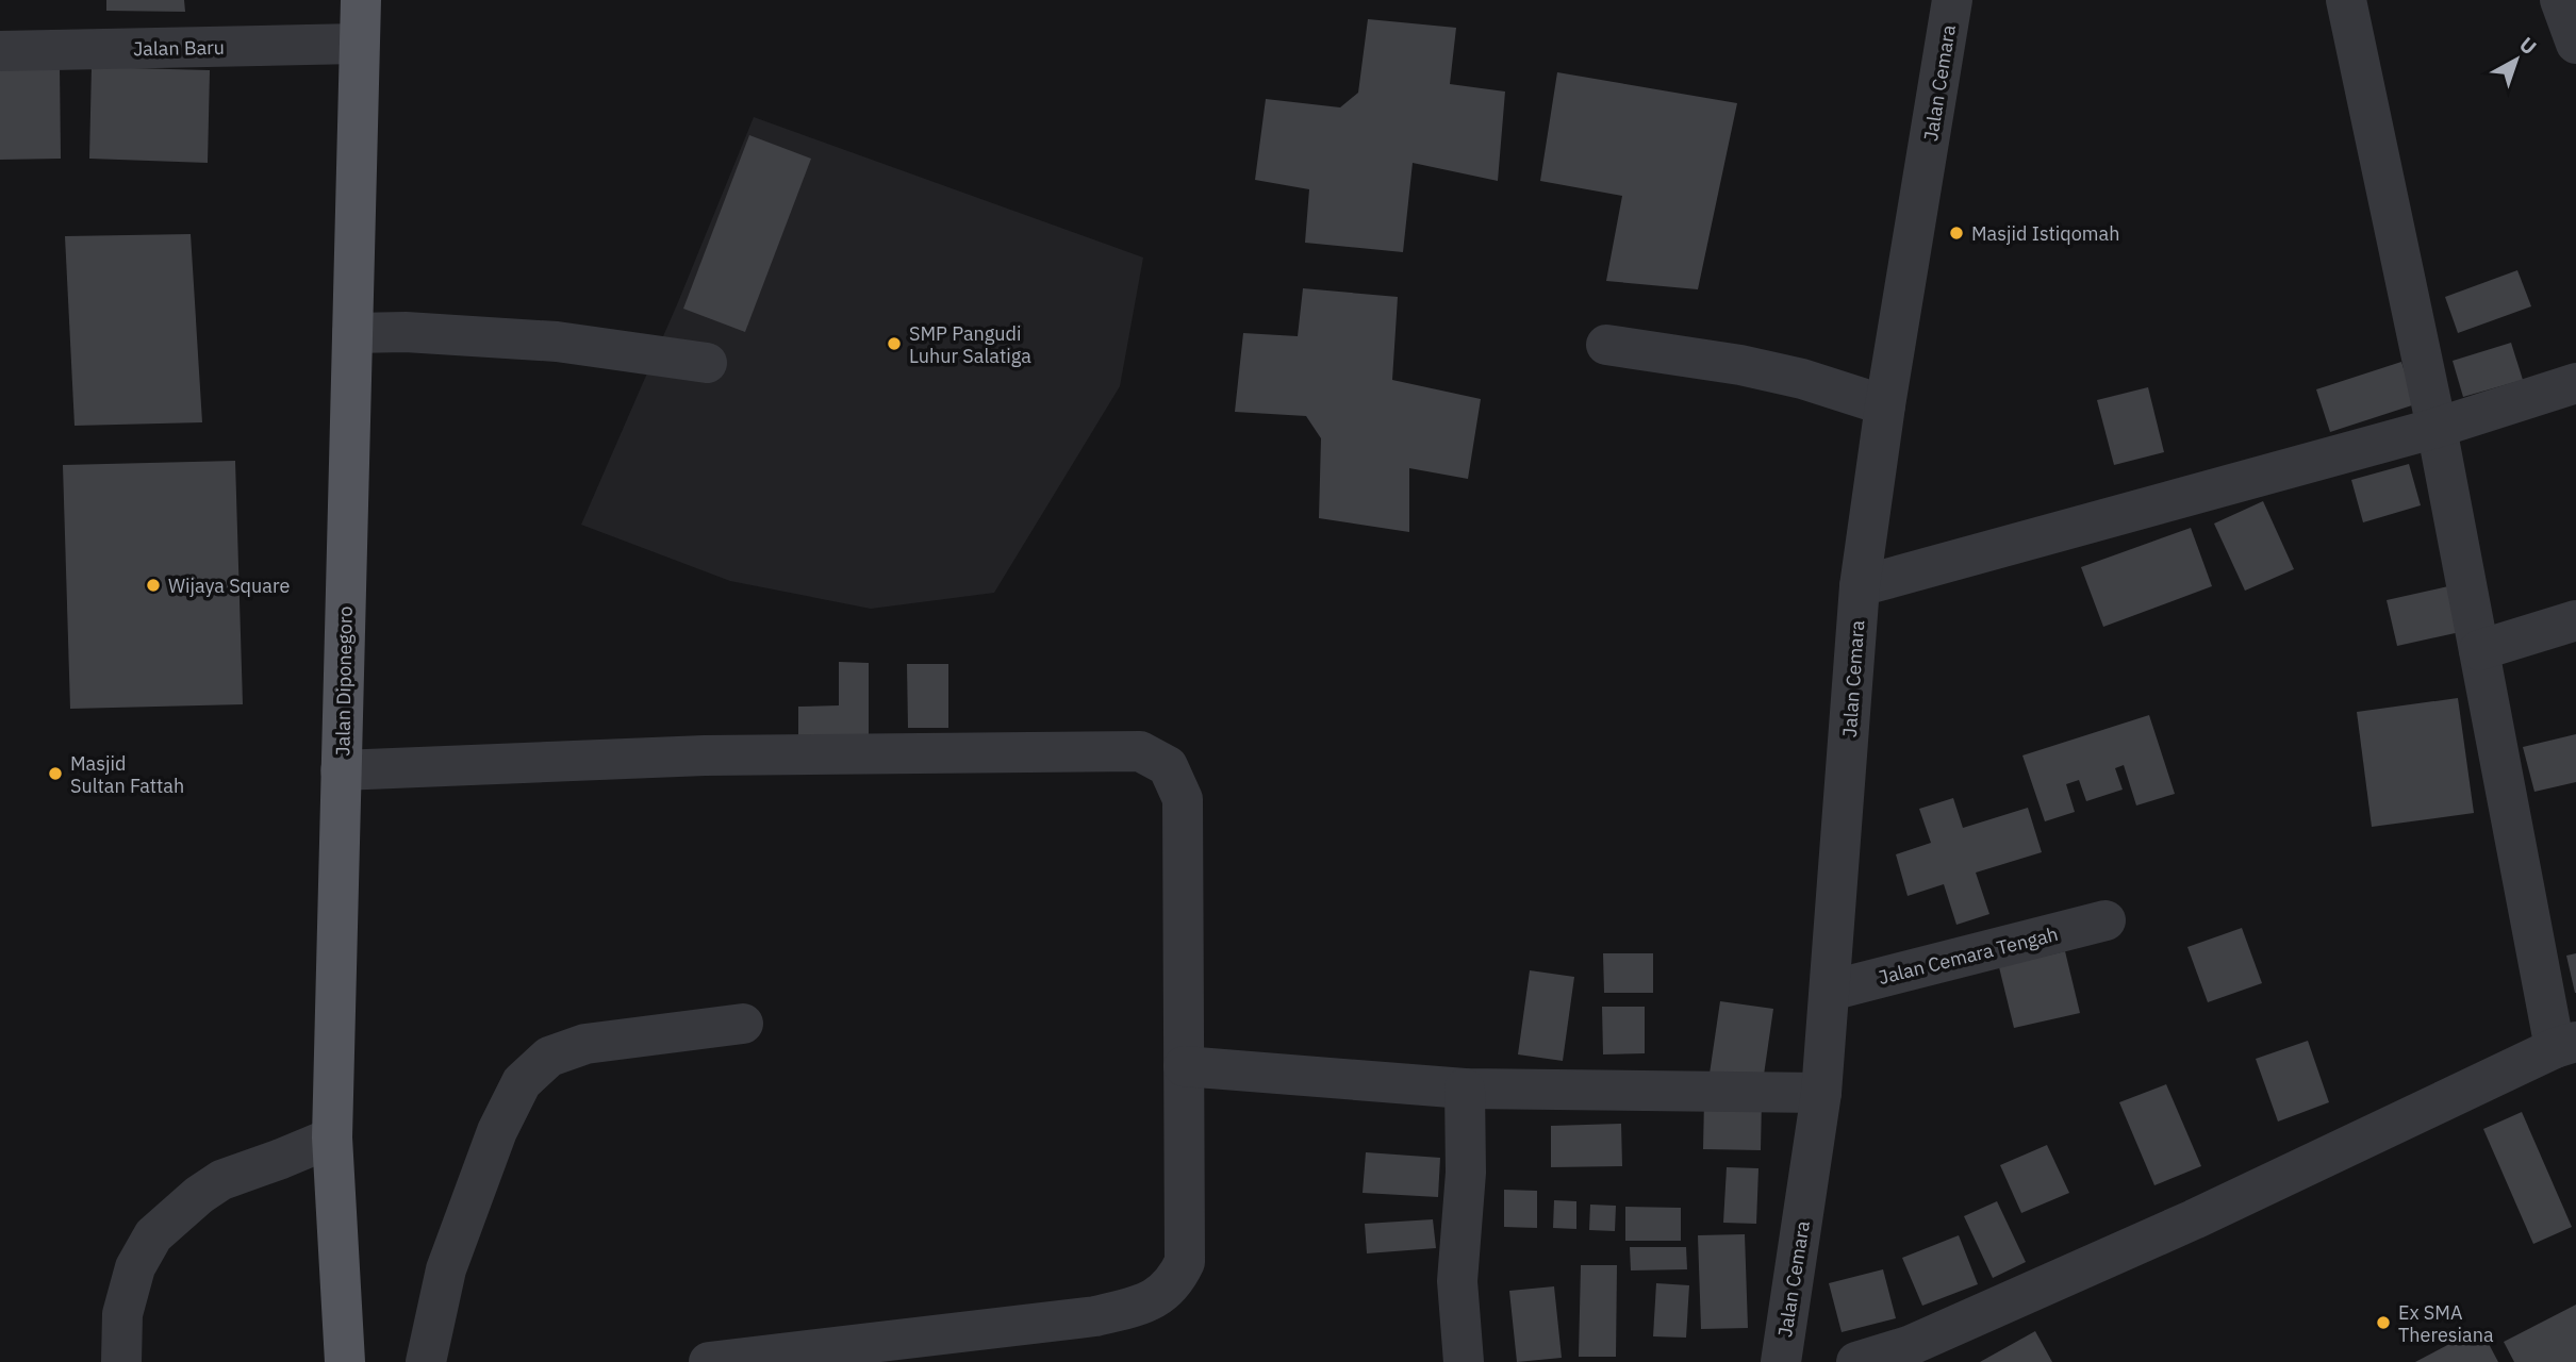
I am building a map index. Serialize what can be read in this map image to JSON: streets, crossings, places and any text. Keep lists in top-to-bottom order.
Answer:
{
  "streets": {
    "main road": ["Jalan Diponegoro"],
    "street": ["Jalan Baru", "Jalan Cemara", "Jalan Cemara Tengah"]
  },
  "crossings": [
    ["Jalan Baru", "Jalan Diponegoro"],
    ["Jalan Cemara", "Jalan Cemara Tengah"]
  ],
  "places": [
    "Masjid Istiqomah",
    "SMP Pangudi Luhur Salatiga",
    "Wijaya Square",
    "Masjid Sultan Fattah",
    "Ex SMA Theresiana"
  ],
  "north": "top right"
}
